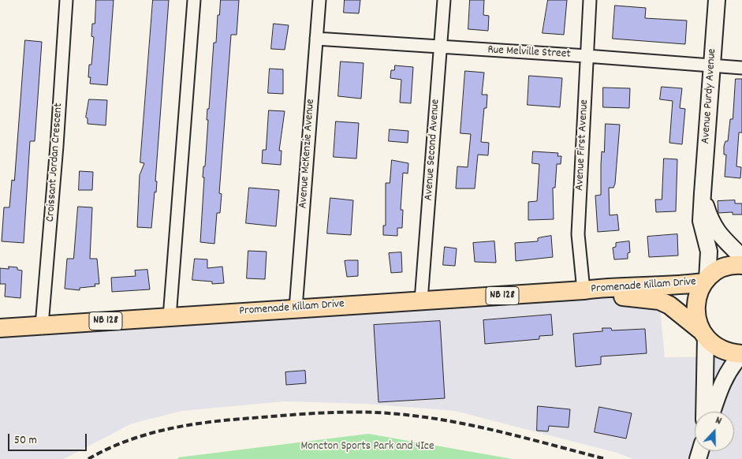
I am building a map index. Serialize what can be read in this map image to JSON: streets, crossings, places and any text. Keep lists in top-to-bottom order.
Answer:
{
  "streets": {
    "main road": ["Promenade Killam Drive", "NB 128"],
    "street": [
      "Rue Melville Street",
      "Avenue Purdy Avenue",
      "Avenue First Avenue",
      "Avenue Second Avenue",
      "Avenue McKenzie Avenue",
      "Croissant Jordan Crescent"
    ]
  },
  "crossings": [
    ["Rue Melville Street", "Avenue Purdy Avenue"],
    ["Rue Melville Street", "Avenue First Avenue"],
    ["Rue Melville Street", "Avenue Second Avenue"],
    ["Rue Melville Street", "Avenue McKenzie Avenue"],
    ["Avenue Purdy Avenue", "Promenade Killam Drive"],
    ["Avenue First Avenue", "Promenade Killam Drive"],
    ["Avenue Second Avenue", "Promenade Killam Drive"],
    ["Avenue McKenzie Avenue", "Promenade Killam Drive"],
    ["Croissant Jordan Crescent", "Promenade Killam Drive"]
  ],
  "parks": ["Moncton Sports Park and 4Ice"],
  "scale_bar": "50 m",
  "north": "top"
}
